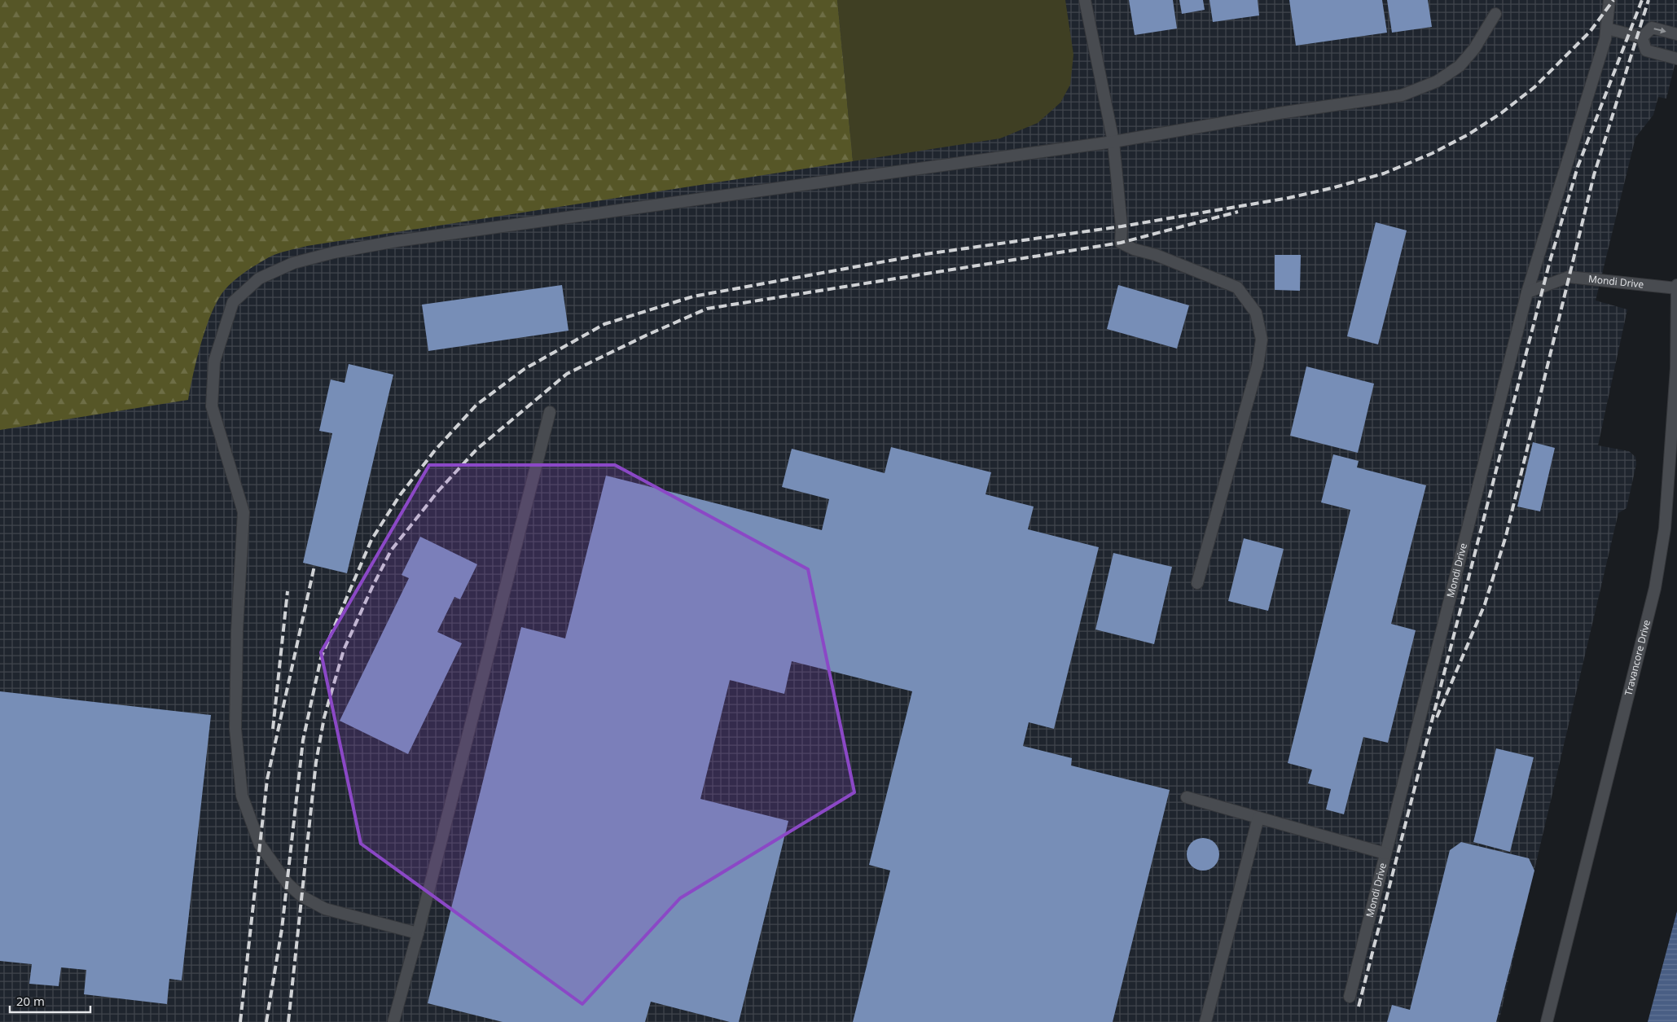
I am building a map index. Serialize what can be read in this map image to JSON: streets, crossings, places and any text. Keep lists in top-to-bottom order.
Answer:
{
  "streets": {
    "street": ["Mondi Drive", "Travancore Drive"]
  },
  "crossings": [
    ["Mondi Drive", "Travancore Drive"]
  ],
  "scale_bar": "20 m"
}
